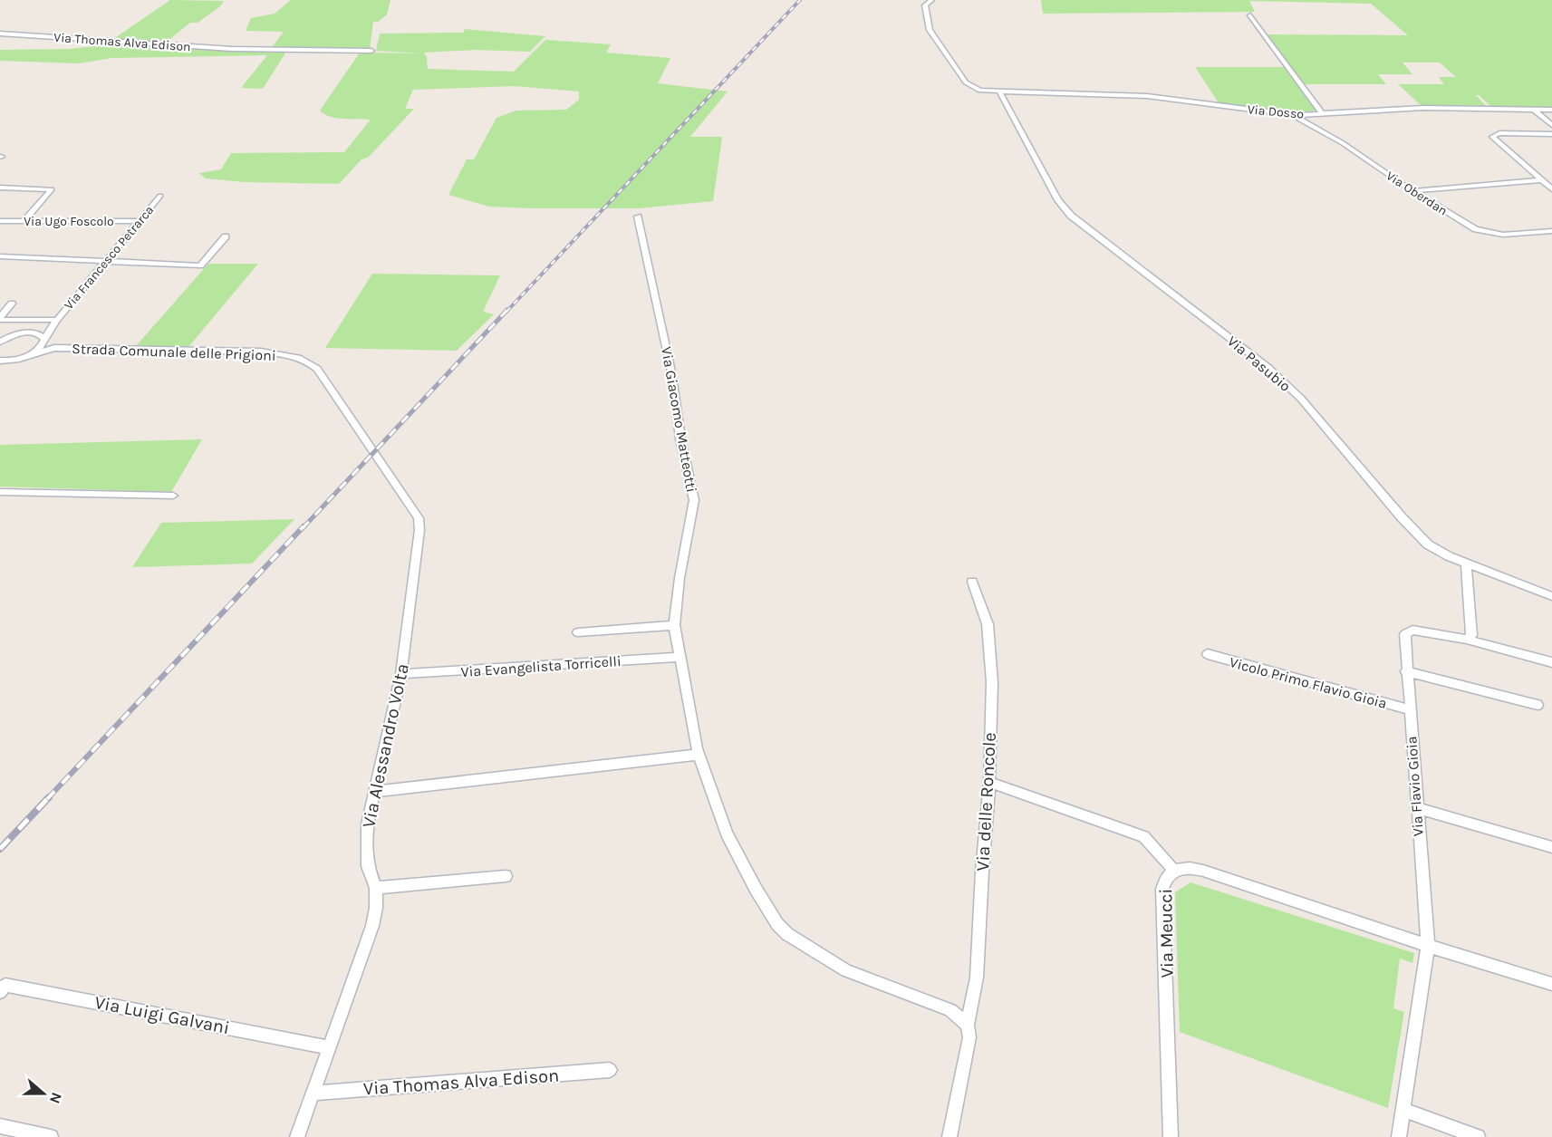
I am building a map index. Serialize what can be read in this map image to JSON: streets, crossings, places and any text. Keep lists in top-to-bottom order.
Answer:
{
  "streets": {
    "street": [
      "Via Thomas Alva Edison",
      "Via Dosso",
      "Via Oberdan",
      "Via Ugo Foscolo",
      "Via Francesco Petrarca",
      "Strada Comunale delle Prigioni",
      "Via Pasubio",
      "Via Giacomo Matteotti",
      "Via Evangelista Torricelli",
      "Vicolo Primo Flavio Gioia",
      "Via Alessandro Volta",
      "Via Flavio Gioia",
      "Via delle Roncole",
      "Via Meucci",
      "Via Luigi Galvani"
    ]
  },
  "crossings": [
    ["Via Thomas Alva Edison", "Via Alessandro Volta"],
    ["Via Dosso", "Via Oberdan"],
    ["Via Dosso", "Via Pasubio"],
    ["Via Ugo Foscolo", "Via Francesco Petrarca"],
    ["Strada Comunale delle Prigioni", "Via Alessandro Volta"],
    ["Via Giacomo Matteotti", "Via Evangelista Torricelli"],
    ["Via Giacomo Matteotti", "Via delle Roncole"],
    ["Via Evangelista Torricelli", "Via Alessandro Volta"],
    ["Vicolo Primo Flavio Gioia", "Via Flavio Gioia"],
    ["Via Alessandro Volta", "Via Luigi Galvani"],
    ["Via Flavio Gioia", "Via Meucci"]
  ],
  "north": "right"
}
